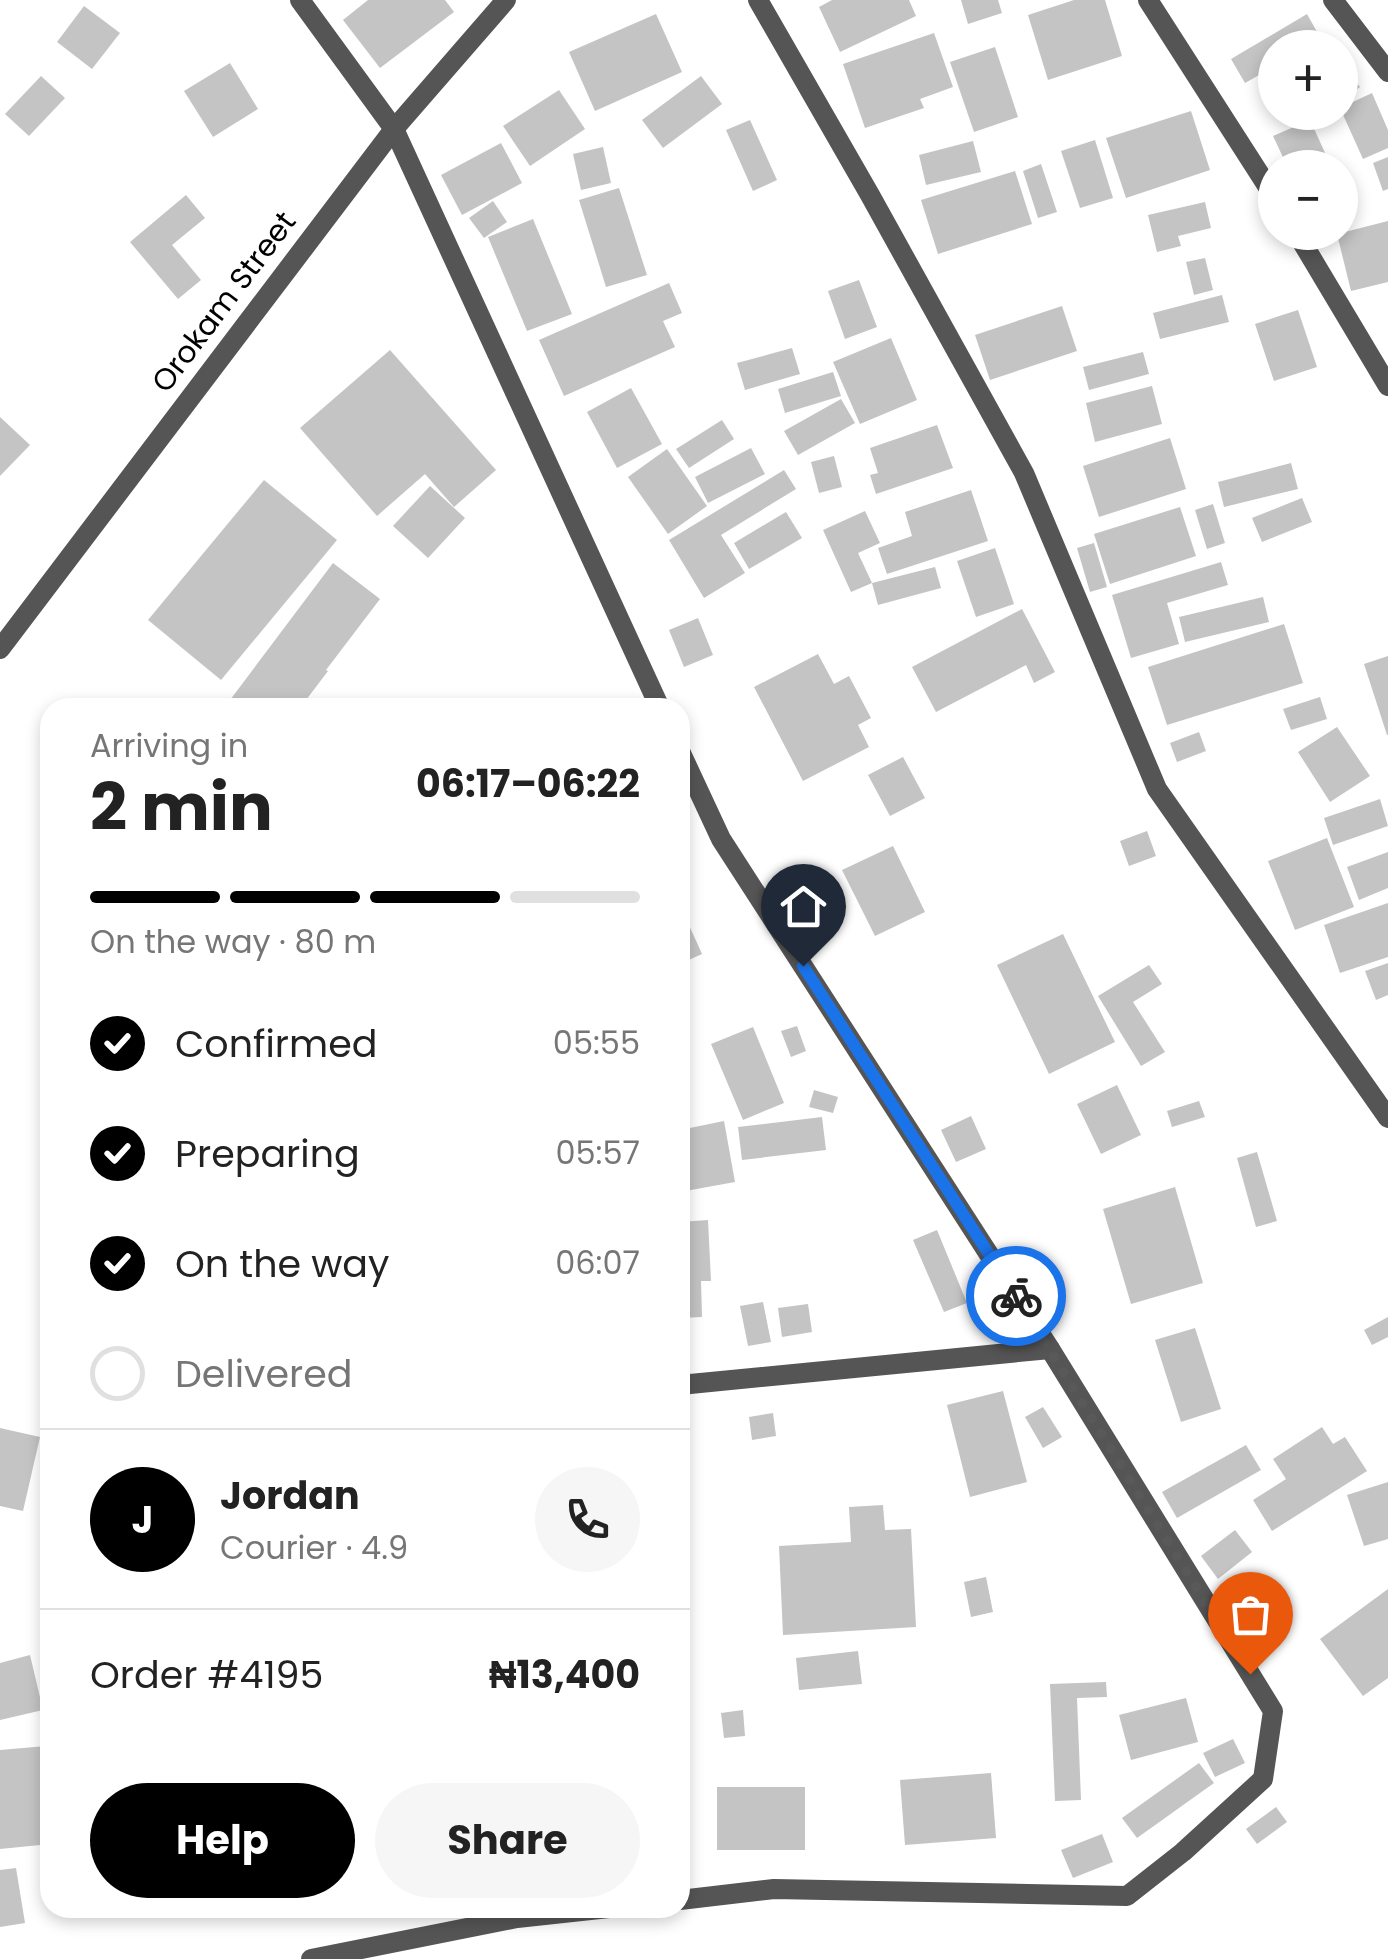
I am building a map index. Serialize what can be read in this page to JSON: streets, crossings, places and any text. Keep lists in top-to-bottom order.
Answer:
{
  "streets": {
    "street": ["Orokam Street"]
  },
  "page": {
    "map_buttons": ["+", "−"],
    "heading": ["2 min", "Arriving in", "06:17–06:22"],
    "panel": [
      "Jordan",
      "Courier · 4.9",
      "Order #4195",
      "₦13,400"
    ],
    "bar": "On the way · 80 m",
    "list": [
      ["Confirmed", "05:55"],
      ["Preparing", "05:57"],
      ["On the way", "06:07"],
      "Delivered"
    ],
    "round": "J",
    "buttons": ["Help", "Share"]
  }
}
